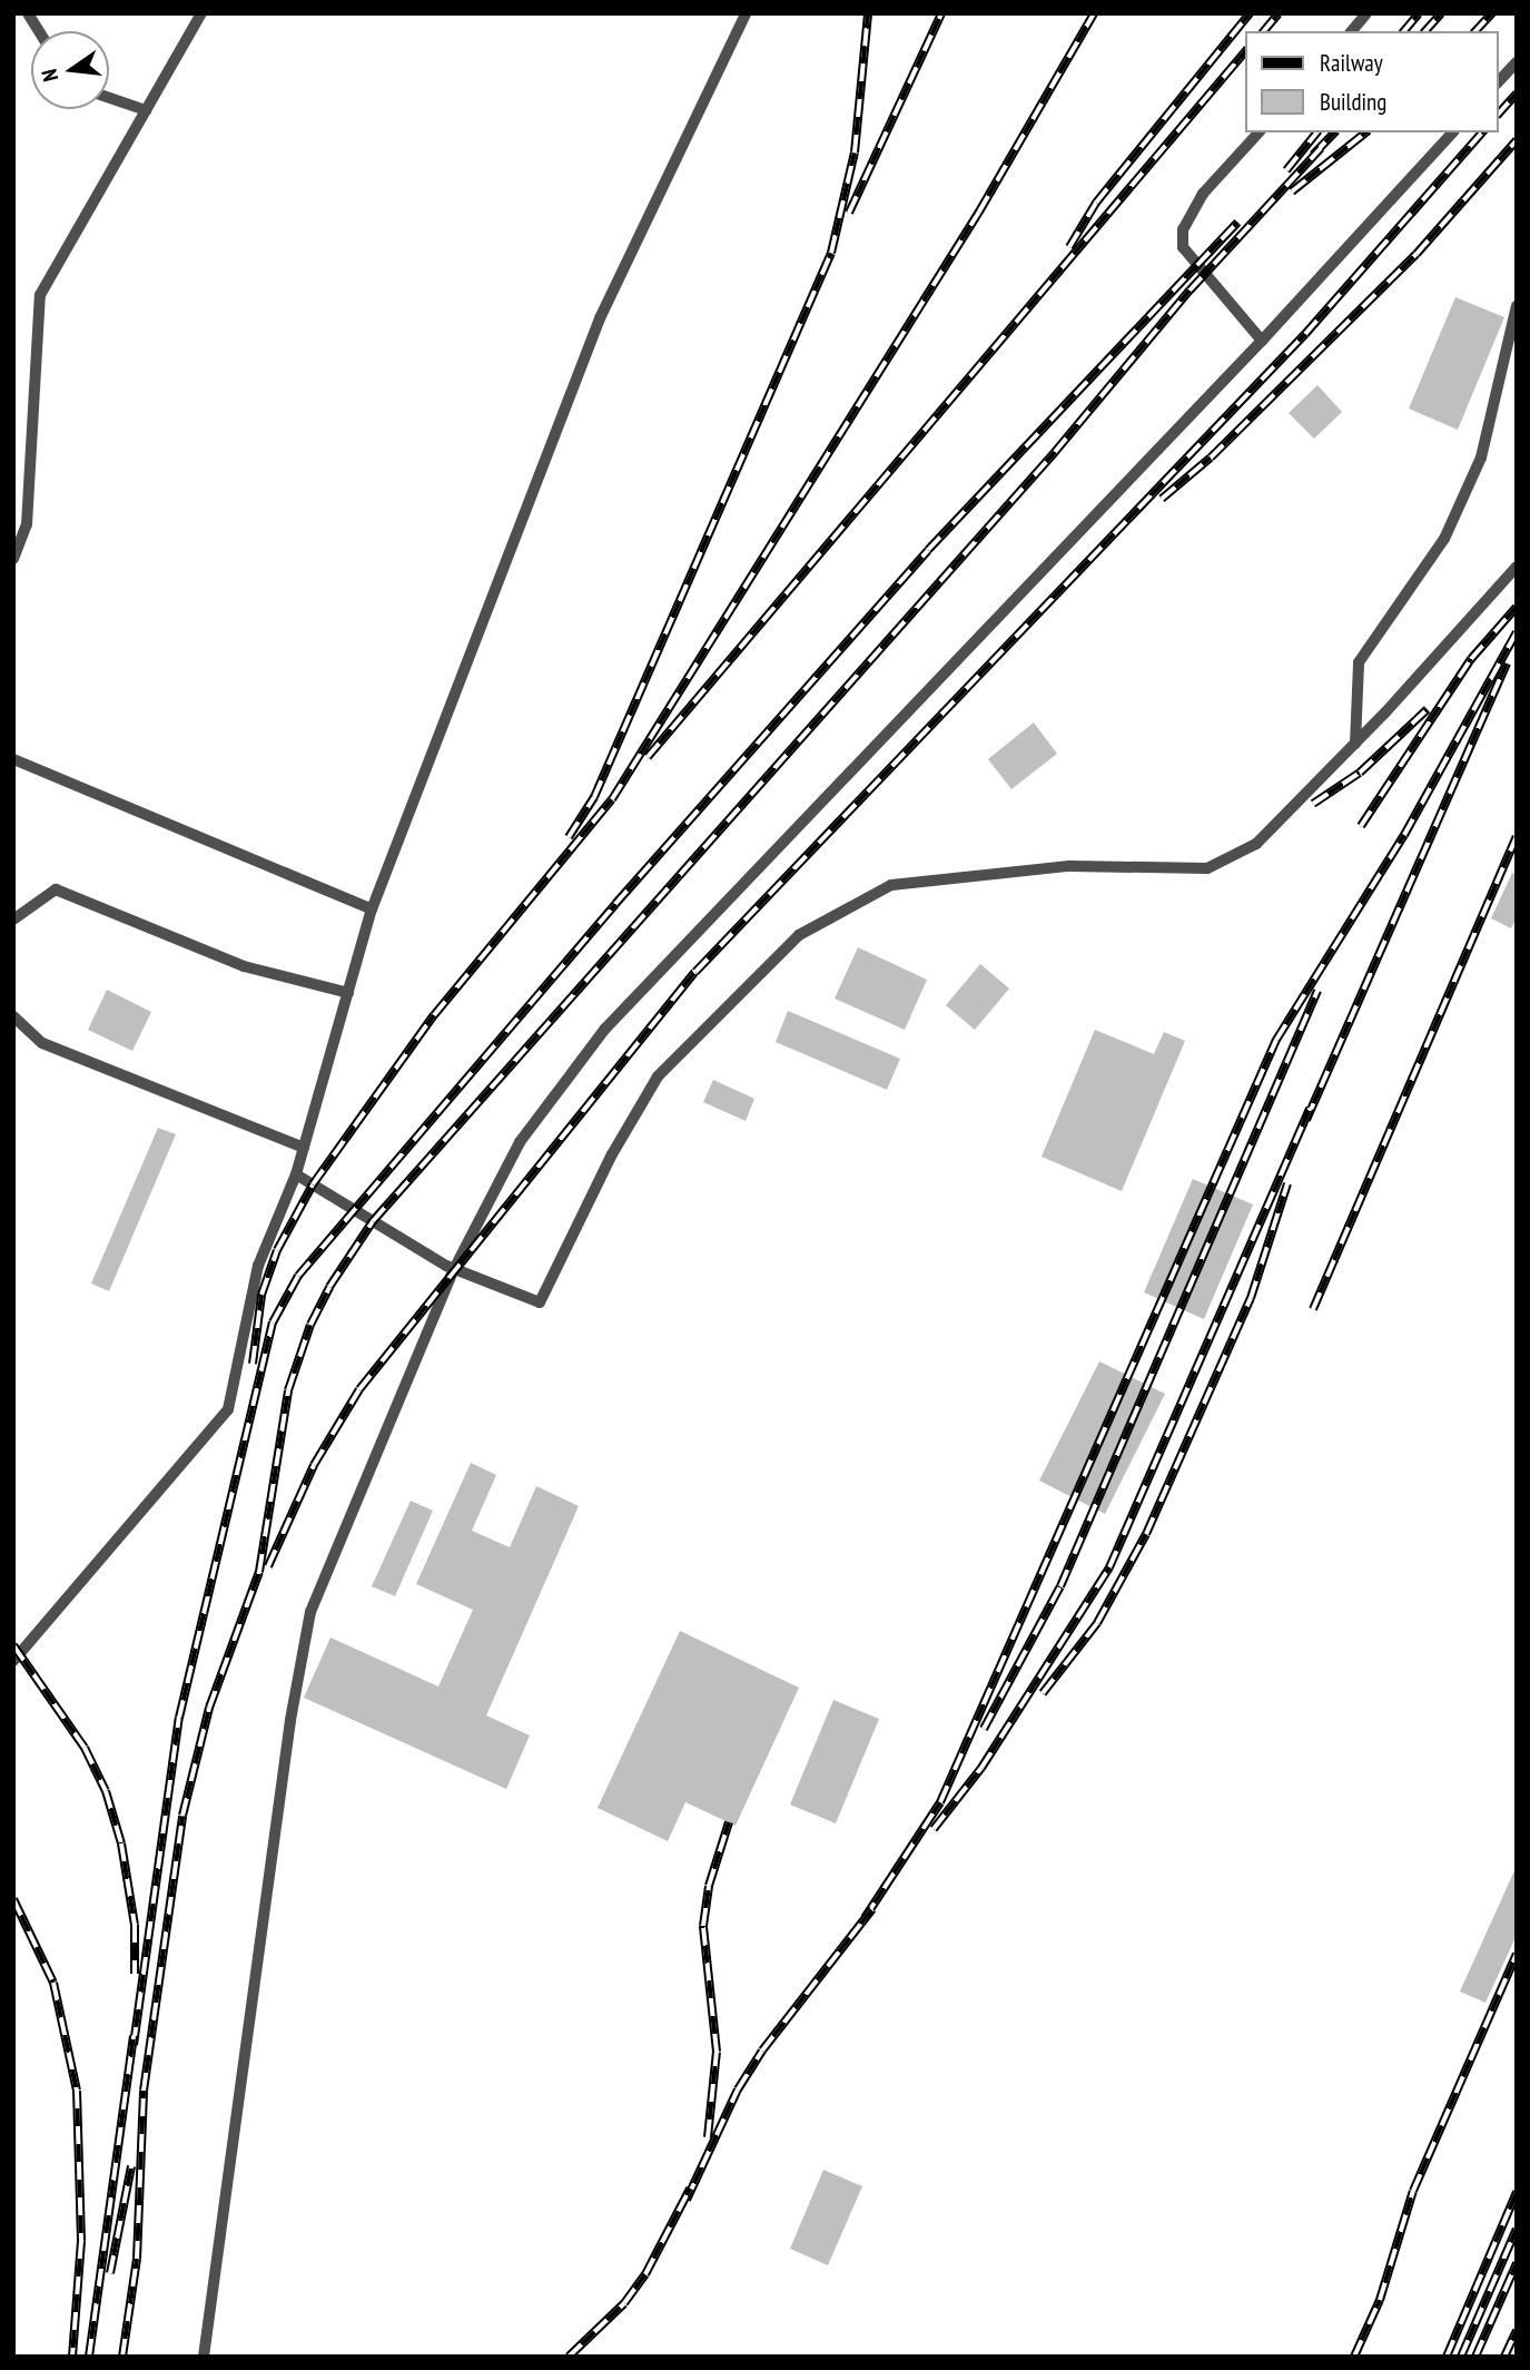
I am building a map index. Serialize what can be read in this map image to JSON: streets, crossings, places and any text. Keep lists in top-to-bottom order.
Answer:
{
  "legend": ["Railway", "Building"],
  "north": "left"
}
